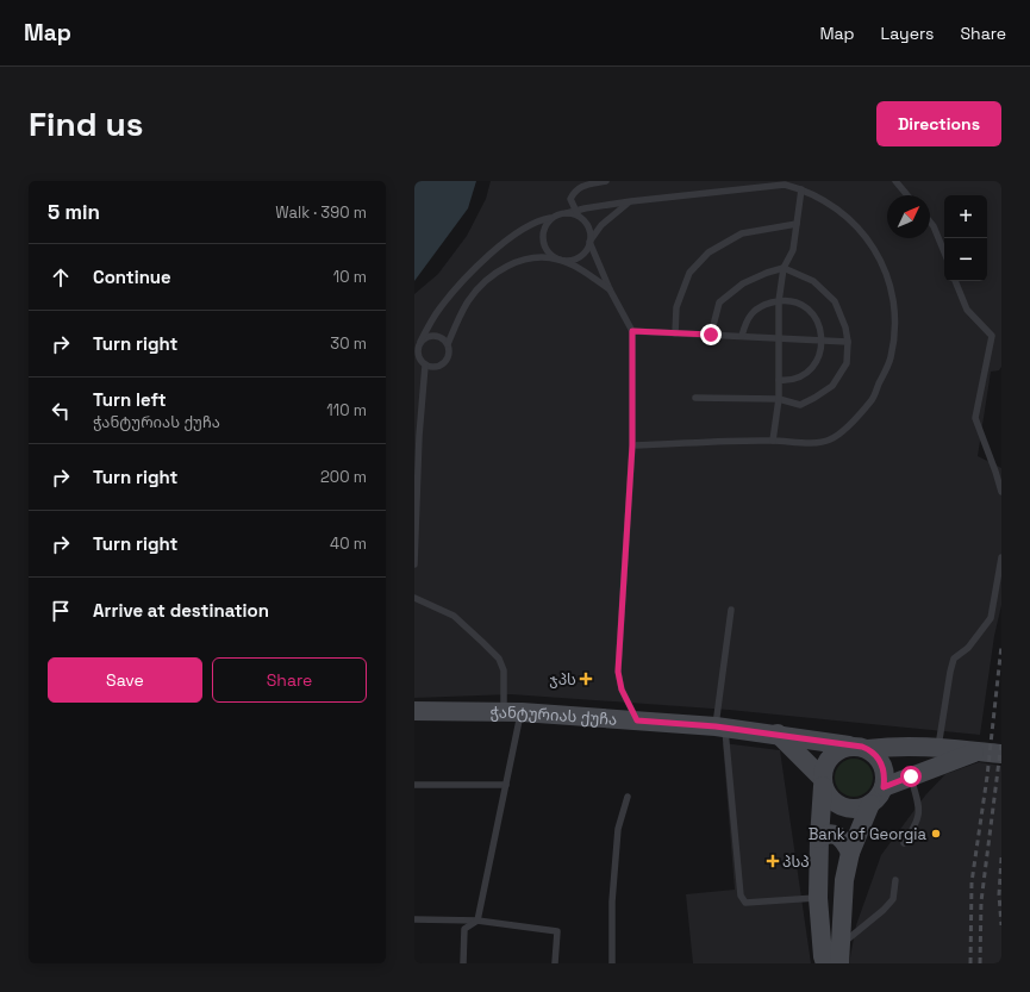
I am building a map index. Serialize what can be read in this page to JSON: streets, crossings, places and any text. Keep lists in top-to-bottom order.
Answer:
{
  "streets": {
    "main road": ["ჭანტურიას ქუჩა"]
  },
  "places": {
    "health": ["ჯპს", "პსპ"],
    "other": ["Bank of Georgia"]
  },
  "north": "top right",
  "page": {
    "header": "Map",
    "nav": ["Map", "Layers", "Share"],
    "buttons": [
      "Directions",
      ["Save", "Share"]
    ],
    "title": "Find us",
    "heading": ["5 min", "Walk · 390 m"],
    "map_buttons": ["+", "−"],
    "list": [
      ["Continue", "10 m"],
      ["Turn right", "30 m"],
      ["Turn left", "ჭანტურიას ქუჩა", "110 m"],
      ["Turn right", "200 m"],
      ["Turn right", "40 m"],
      "Arrive at destination"
    ]
  }
}
